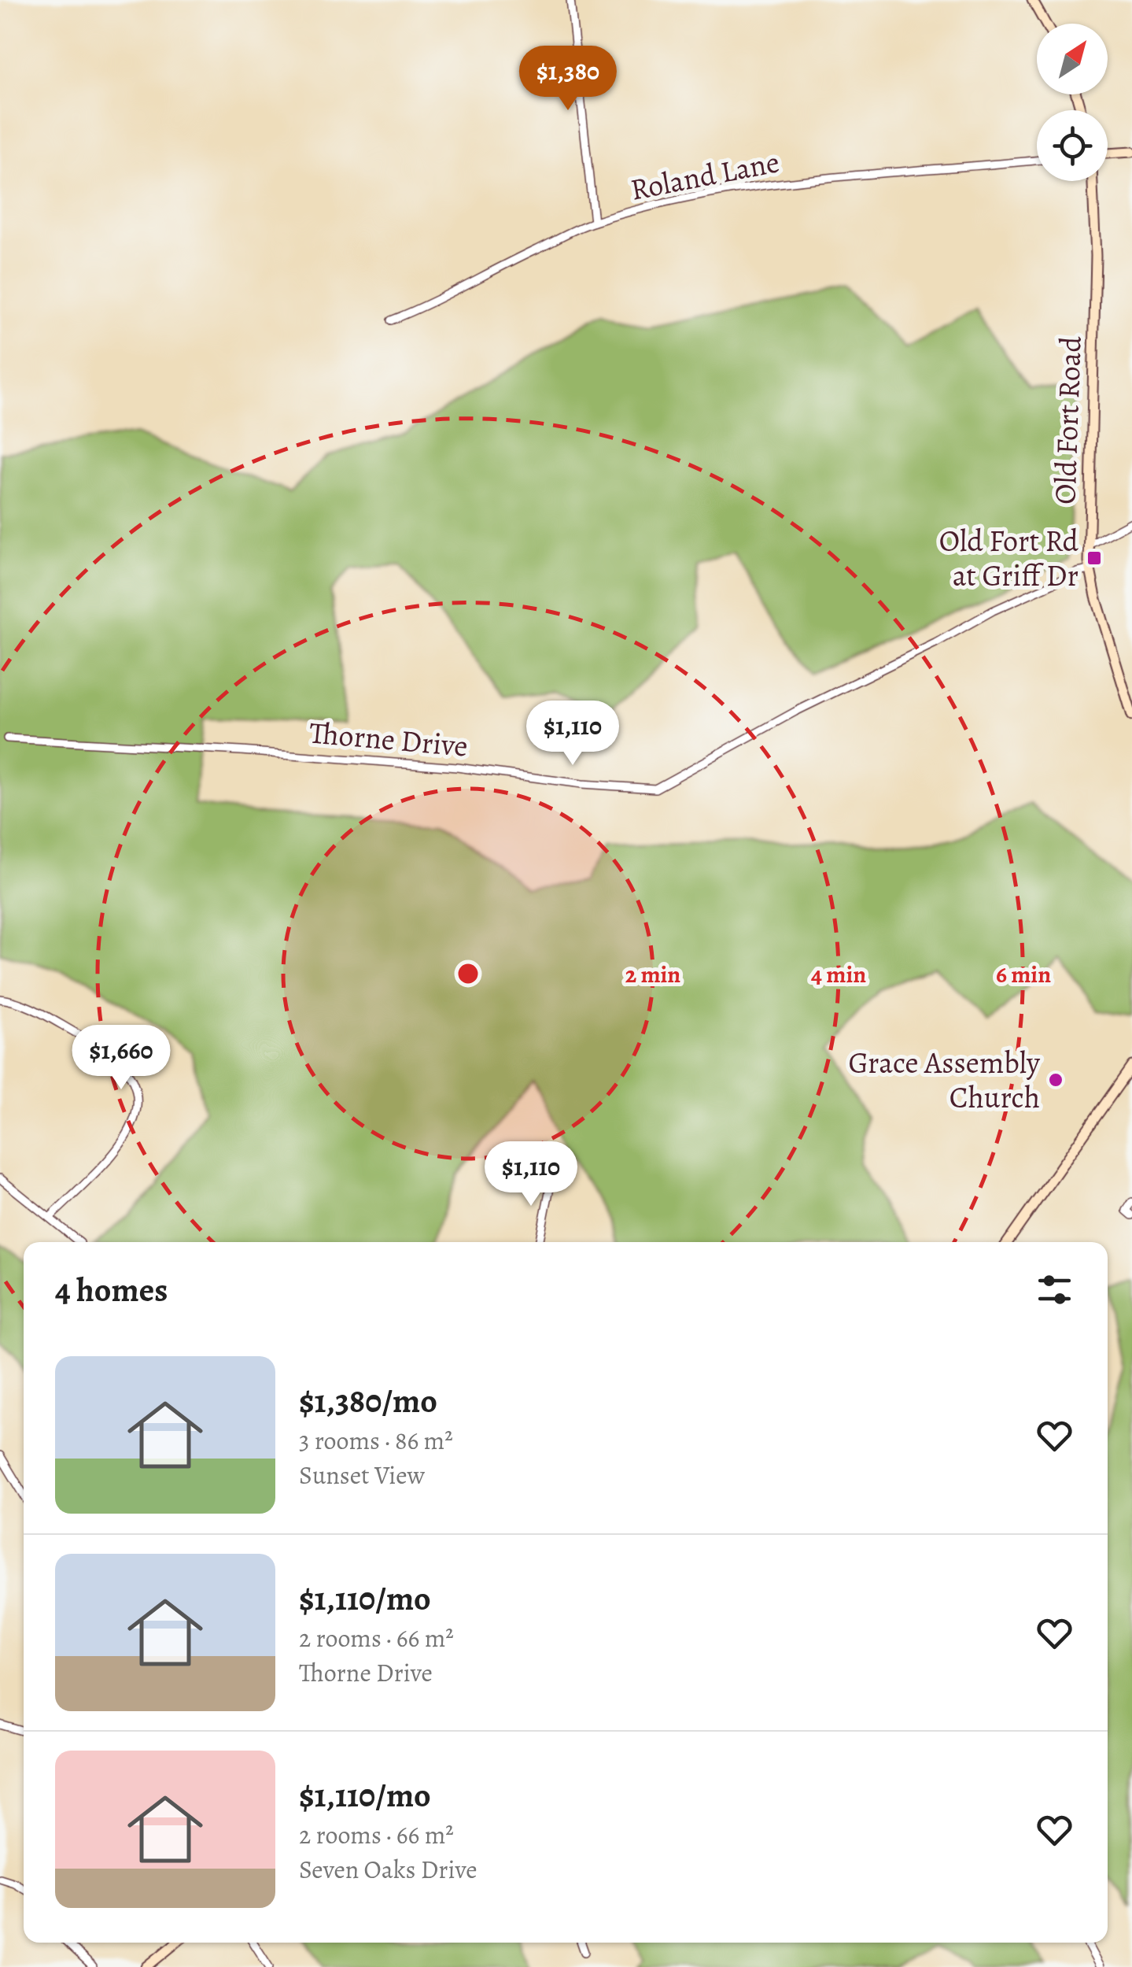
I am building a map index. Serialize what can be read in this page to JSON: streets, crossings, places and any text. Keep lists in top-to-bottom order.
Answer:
{
  "streets": {
    "main road": ["Old Fort Road"],
    "street": ["Roland Lane", "Thorne Drive"]
  },
  "crossings": [
    ["Old Fort Road", "Thorne Drive"]
  ],
  "places": {
    "transit": ["Old Fort Rd at Griff Dr"],
    "other": ["Grace Assembly Church"]
  },
  "north": "top right",
  "page": {
    "price": [
      "$1,380",
      "$1,110",
      "$1,660",
      "$1,110"
    ],
    "heading": "4 homes",
    "list": [
      {
        "name": "$1,380/mo",
        "note": "3 rooms · 86 m² · Sunset View"
      },
      {
        "name": "$1,110/mo",
        "note": "2 rooms · 66 m² · Thorne Drive"
      },
      {
        "name": "$1,110/mo",
        "note": "2 rooms · 66 m² · Seven Oaks Drive"
      }
    ]
  },
  "rings": ["2 min", "4 min", "6 min"]
}
